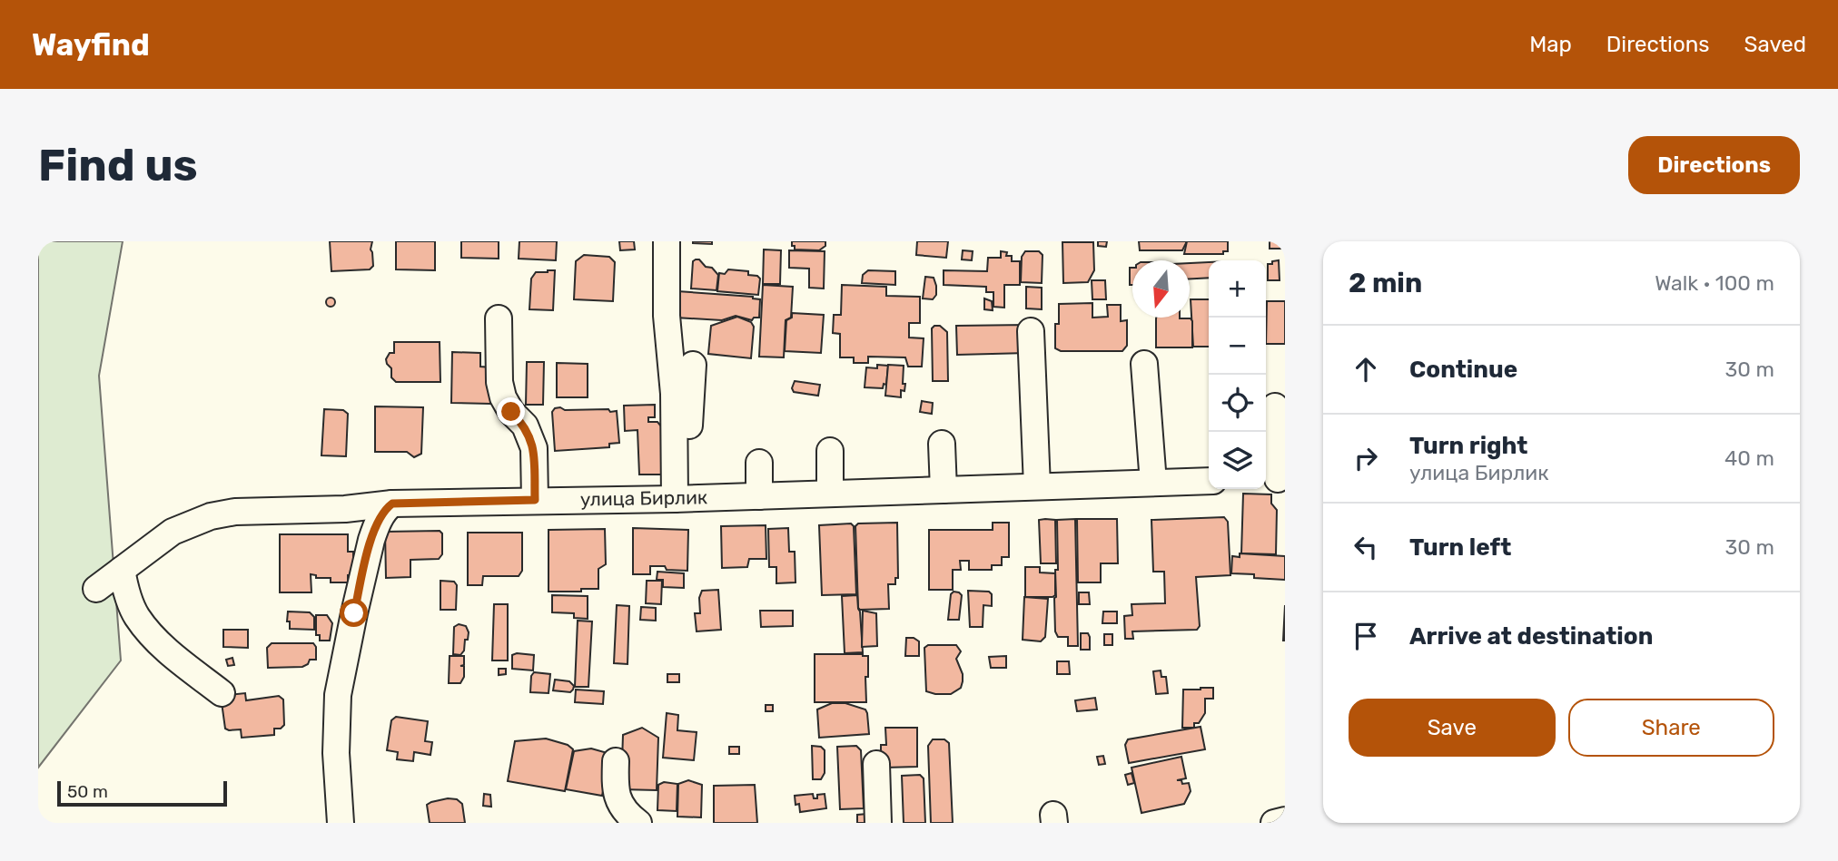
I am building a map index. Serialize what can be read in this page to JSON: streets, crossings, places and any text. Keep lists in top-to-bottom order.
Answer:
{
  "streets": {
    "street": ["улица Бирлик"]
  },
  "scale_bar": "50 m",
  "north": "bottom",
  "page": {
    "header": "Wayfind",
    "nav": ["Map", "Directions", "Saved"],
    "buttons": [
      "Directions",
      ["Save", "Share"]
    ],
    "title": "Find us",
    "heading": ["2 min", "Walk · 100 m"],
    "map_buttons": ["+", "−"],
    "list": [
      ["Continue", "30 m"],
      ["Turn right", "улица Бирлик", "40 m"],
      ["Turn left", "30 m"],
      "Arrive at destination"
    ],
    "scale": "50 m"
  }
}
